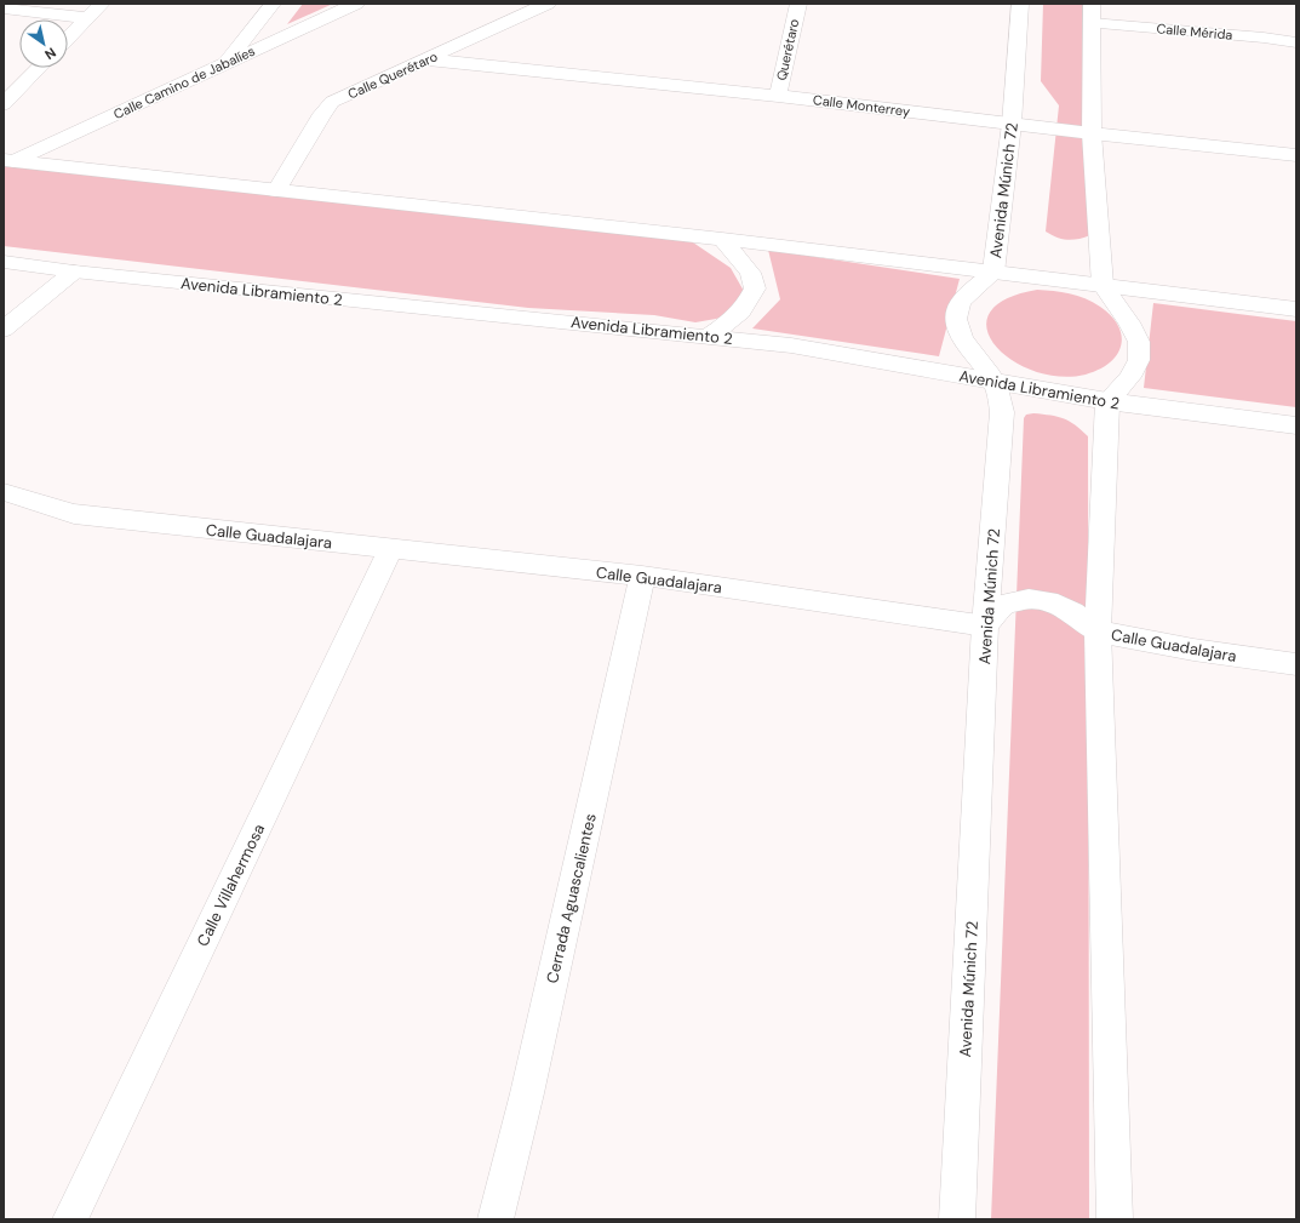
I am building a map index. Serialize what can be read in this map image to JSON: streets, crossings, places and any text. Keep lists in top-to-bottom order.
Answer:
{
  "streets": {
    "main road": [
      "Calle Mérida",
      "Querétaro",
      "Calle Querétaro",
      "Calle Camino de Jabalíes",
      "Calle Monterrey",
      "Avenida Múnich 72",
      "Avenida Libramiento 2",
      "Calle Guadalajara",
      "Calle Villahermosa",
      "Cerrada Aguascalientes"
    ]
  },
  "crossings": [
    ["Querétaro", "Calle Monterrey"],
    ["Calle Querétaro", "Calle Monterrey"],
    ["Calle Monterrey", "Avenida Múnich 72"],
    ["Avenida Múnich 72", "Avenida Libramiento 2"],
    ["Avenida Múnich 72", "Calle Guadalajara"],
    ["Calle Guadalajara", "Calle Villahermosa"],
    ["Calle Guadalajara", "Cerrada Aguascalientes"]
  ],
  "north": "bottom right"
}
